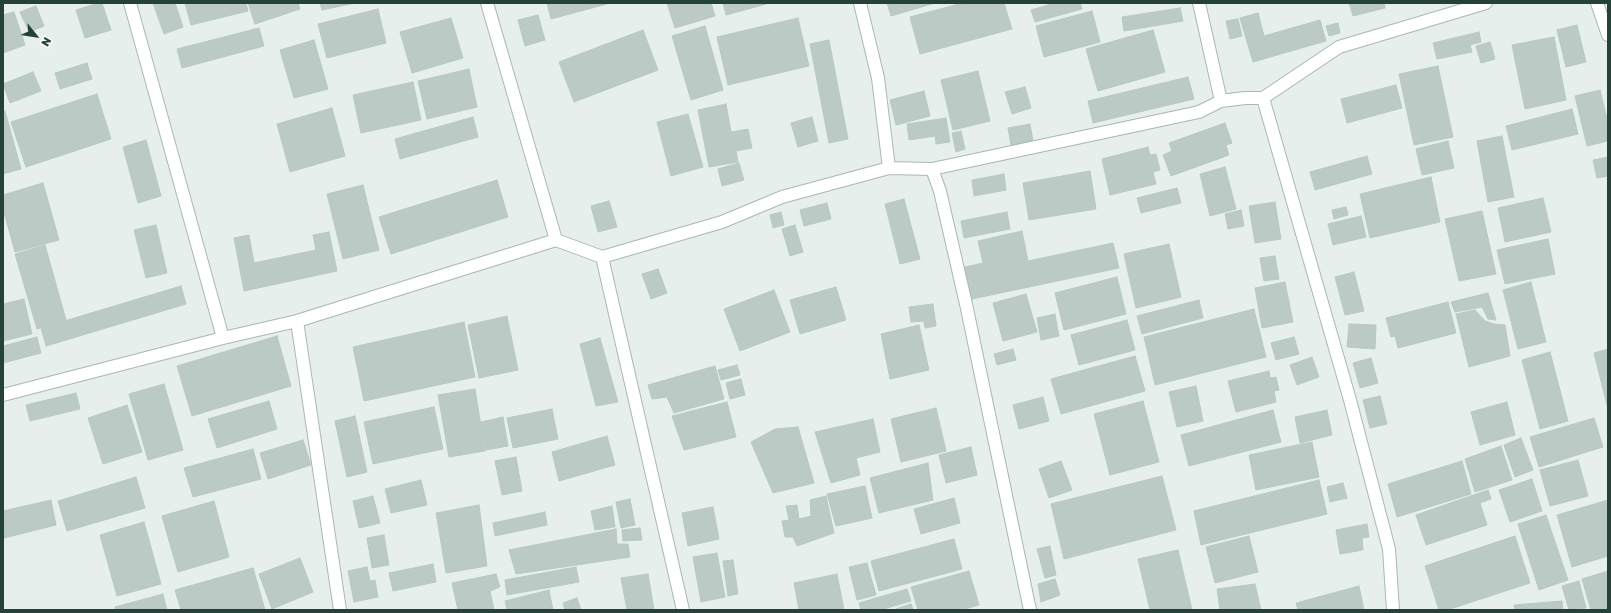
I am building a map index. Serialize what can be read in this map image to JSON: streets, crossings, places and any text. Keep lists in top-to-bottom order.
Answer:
{
  "north": "bottom right"
}
